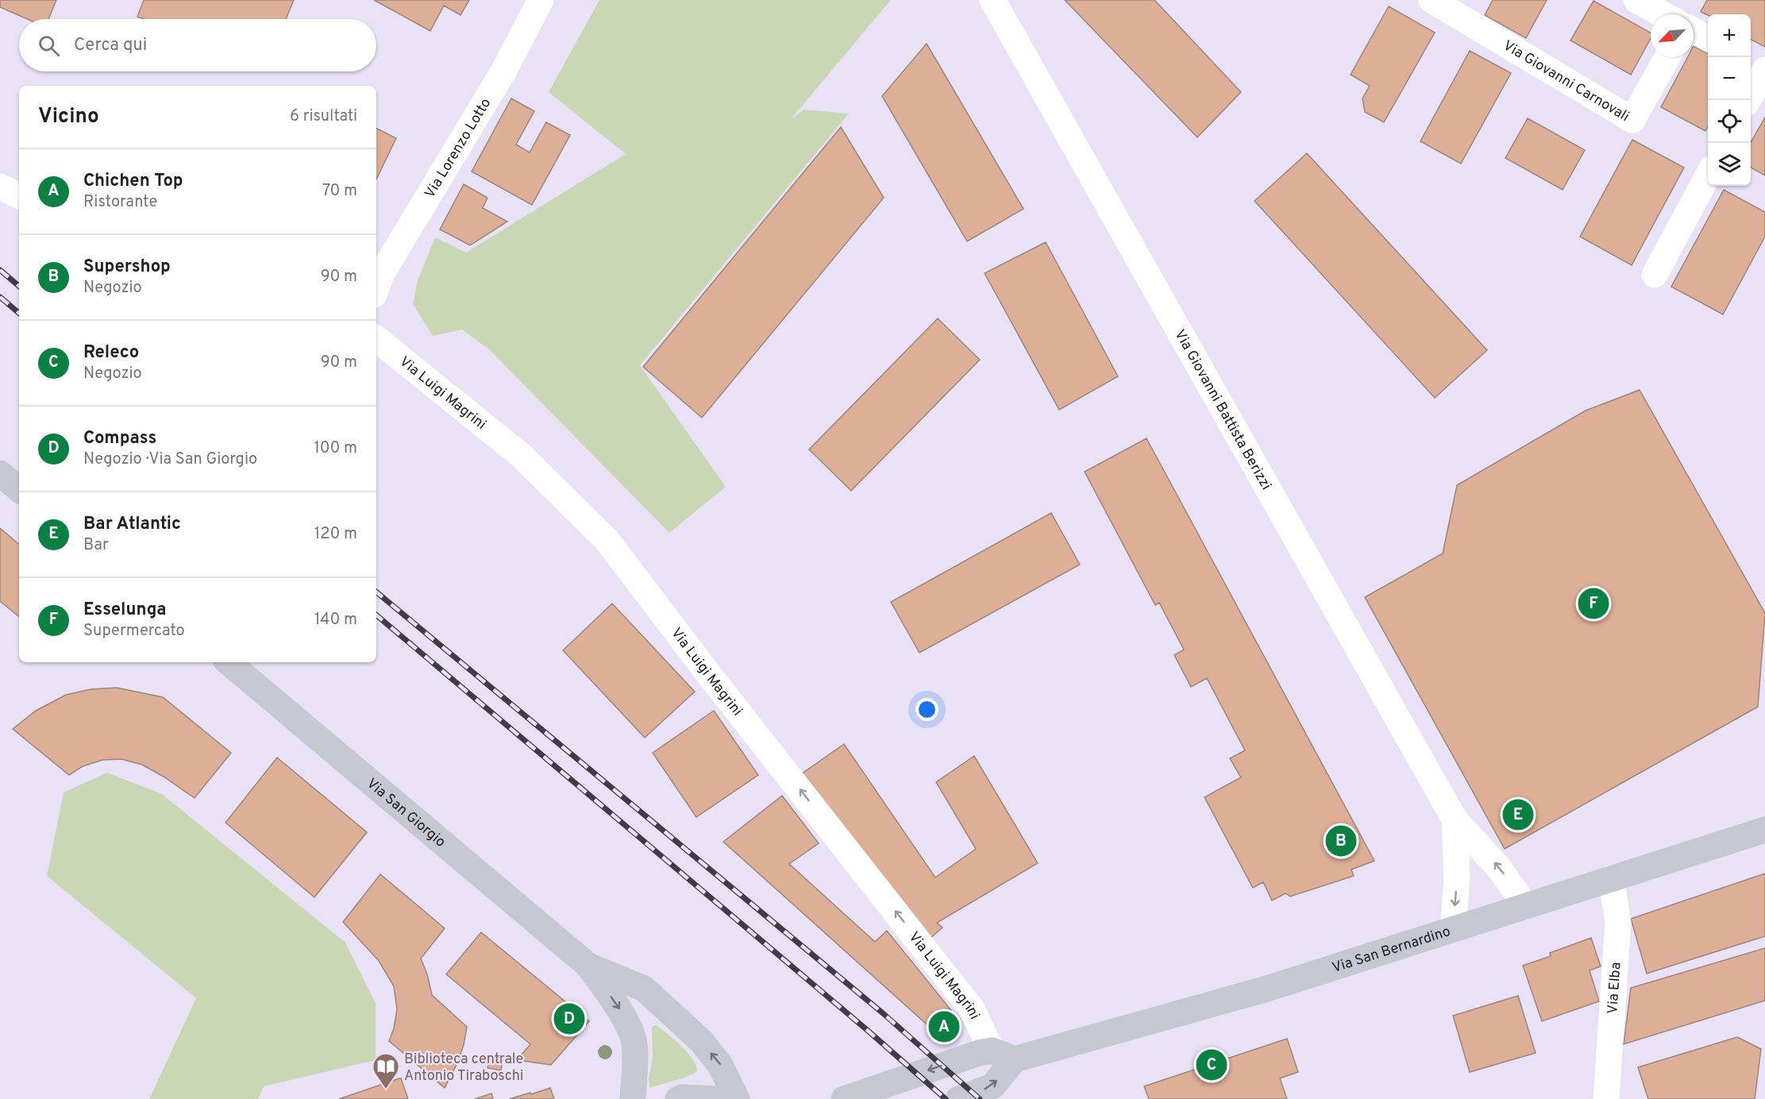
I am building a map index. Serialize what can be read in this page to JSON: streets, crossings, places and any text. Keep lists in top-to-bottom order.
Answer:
{
  "streets": {
    "main road": ["Via San Giorgio", "Via San Bernardino"],
    "street": [
      "Via Giovanni Carnovali",
      "Via Lorenzo Lotto",
      "Via Luigi Magrini",
      "Via Giovanni Battista Berizzi",
      "Via Elba"
    ]
  },
  "crossings": [
    ["Via Luigi Magrini", "Via San Bernardino"],
    ["Via Giovanni Battista Berizzi", "Via San Bernardino"],
    ["Via San Bernardino", "Via Elba"]
  ],
  "one_way": ["Via Luigi Magrini"],
  "places": {
    "library": ["Biblioteca centrale Antonio Tiraboschi"]
  },
  "north": "bottom left",
  "page": {
    "map_buttons": ["+", "−"],
    "search": "Cerca qui",
    "heading": ["Vicino", "6 risultati"],
    "list": [
      {
        "mark": "A",
        "name": "Chichen Top",
        "note": "Ristorante",
        "value": "70 m"
      },
      {
        "mark": "B",
        "name": "Supershop",
        "note": "Negozio",
        "value": "90 m"
      },
      {
        "mark": "C",
        "name": "Releco",
        "note": "Negozio",
        "value": "90 m"
      },
      {
        "mark": "D",
        "name": "Compass",
        "note": "Negozio · Via San Giorgio",
        "value": "100 m"
      },
      {
        "mark": "E",
        "name": "Bar Atlantic",
        "note": "Bar",
        "value": "120 m"
      },
      {
        "mark": "F",
        "name": "Esselunga",
        "note": "Supermercato",
        "value": "140 m"
      }
    ],
    "pins": [
      "F",
      "E",
      "B",
      "D",
      "A",
      "C"
    ]
  }
}
